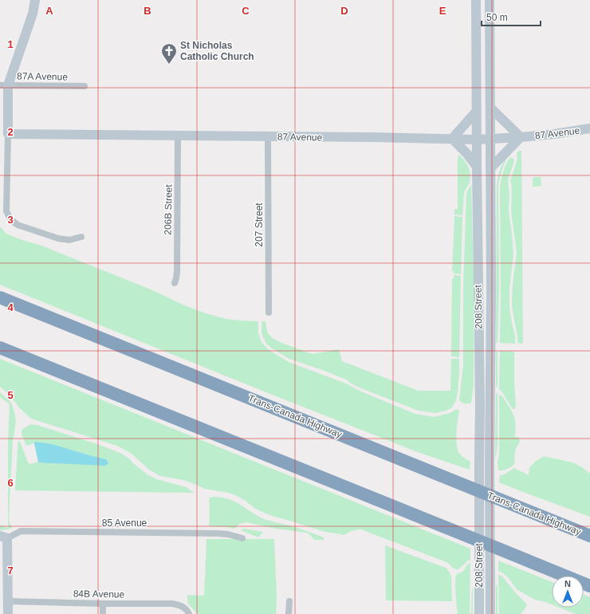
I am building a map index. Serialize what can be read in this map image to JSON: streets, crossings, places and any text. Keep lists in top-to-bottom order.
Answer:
{
  "streets": {
    "highway": ["Trans-Canada Highway"],
    "main road": ["87 Avenue", "208 Street"],
    "street": [
      "87A Avenue",
      "206B Street",
      "207 Street",
      "85 Avenue",
      "84B Avenue"
    ]
  },
  "crossings": [
    ["87 Avenue", "206B Street"],
    ["87 Avenue", "207 Street"],
    ["87 Avenue", "208 Street"]
  ],
  "places": {
    "church": ["St Nicholas Catholic Church"]
  },
  "scale_bar": "50 m",
  "north": "top",
  "grid": {
    "columns": [
      "A",
      "B",
      "C",
      "D",
      "E"
    ],
    "rows": [
      "1",
      "2",
      "3",
      "4",
      "5",
      "6",
      "7"
    ]
  }
}
